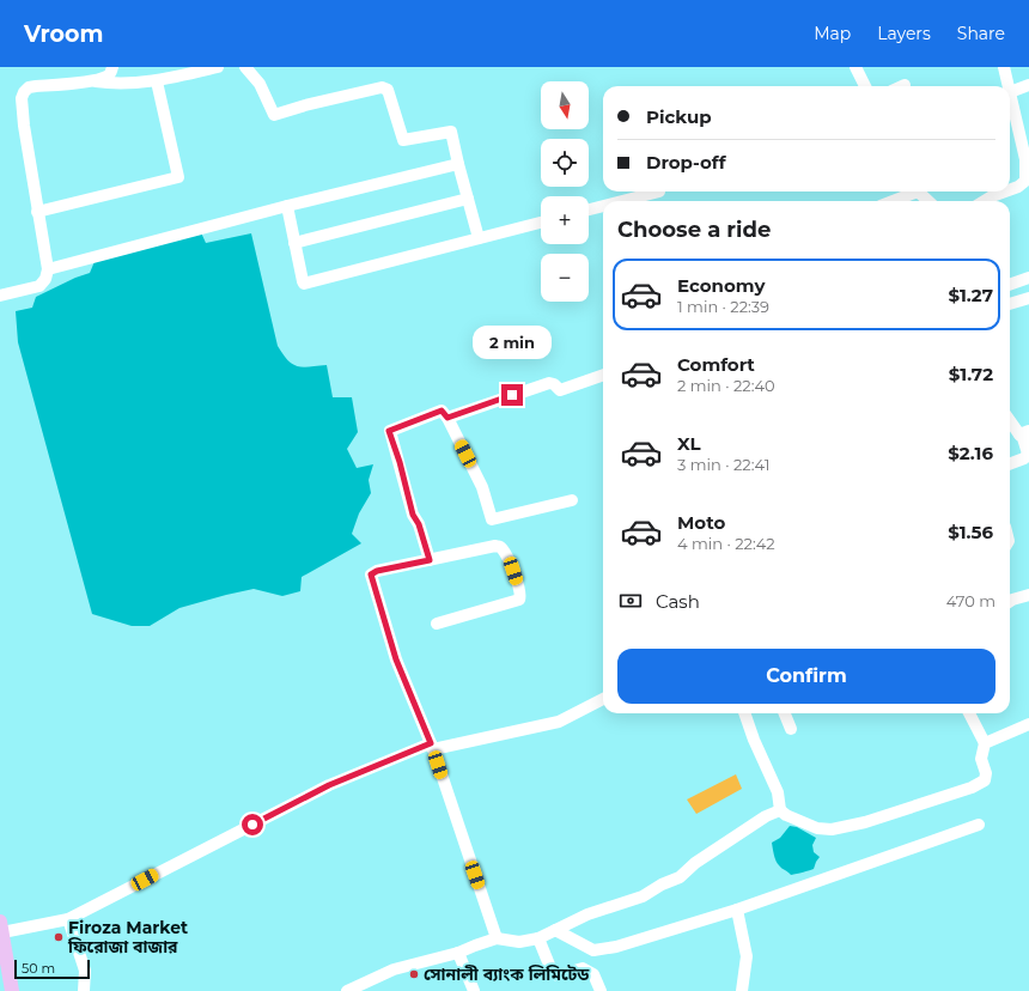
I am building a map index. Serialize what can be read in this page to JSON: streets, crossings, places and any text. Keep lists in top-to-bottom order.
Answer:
{
  "places": ["Firoza Market ফিরোজা বাজার", "সোনালী ব্যাংক লিমিটেড"],
  "scale_bar": "50 m",
  "north": "bottom",
  "page": {
    "header": "Vroom",
    "nav": ["Map", "Layers", "Share"],
    "map_buttons": ["+", "−"],
    "banner": ["Pickup", "Drop-off"],
    "heading": "Choose a ride",
    "list": [
      {
        "name": "Economy",
        "note": "1 min · 22:39",
        "value": "$1.27"
      },
      {
        "name": "Comfort",
        "note": "2 min · 22:40",
        "value": "$1.72"
      },
      {
        "name": "XL",
        "note": "3 min · 22:41",
        "value": "$2.16"
      },
      {
        "name": "Moto",
        "note": "4 min · 22:42",
        "value": "$1.56"
      }
    ],
    "bubble": "2 min",
    "pay": ["Cash", "470 m"],
    "buttons": "Confirm",
    "scale": "50 m"
  }
}
